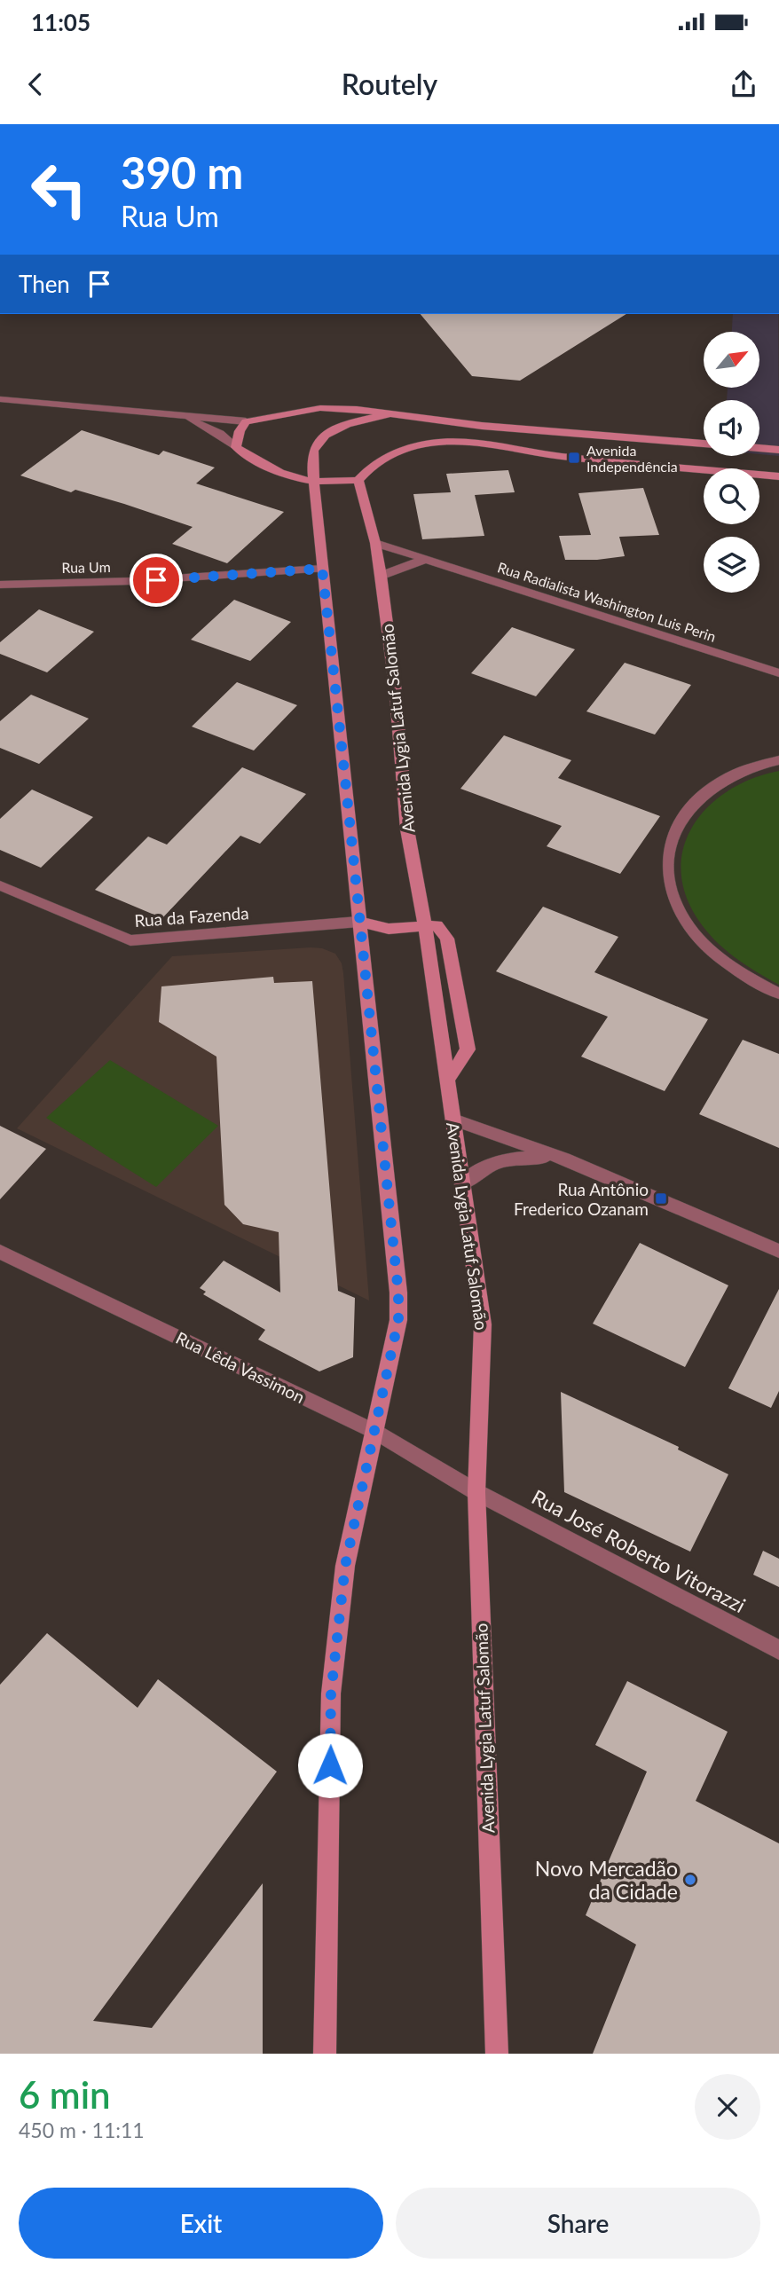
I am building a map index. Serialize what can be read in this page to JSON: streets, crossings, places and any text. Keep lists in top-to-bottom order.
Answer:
{
  "streets": {
    "main road": ["Avenida Lygia Latuf Salomão"],
    "street": [
      "Rua Um",
      "Rua Radialista Washington Luis Perin",
      "Rua da Fazenda",
      "Rua Lêda Vassimon",
      "Rua José Roberto Vitorazzi"
    ]
  },
  "crossings": [
    ["Rua Radialista Washington Luis Perin", "Avenida Lygia Latuf Salomão"],
    ["Avenida Lygia Latuf Salomão", "Rua Lêda Vassimon"],
    ["Avenida Lygia Latuf Salomão", "Rua José Roberto Vitorazzi"],
    ["Rua Lêda Vassimon", "Rua José Roberto Vitorazzi"]
  ],
  "places": {
    "transit": ["Avenida Independência", "Rua Antônio Frederico Ozanam"],
    "other": ["Novo Mercadão da Cidade"]
  },
  "north": "top right",
  "page": {
    "status": "11:05",
    "header": "Routely",
    "turn": ["390 m", "Rua Um"],
    "then": "Then",
    "heading": ["6 min", "450 m · 11:11"],
    "buttons": ["Exit", "Share"]
  }
}
